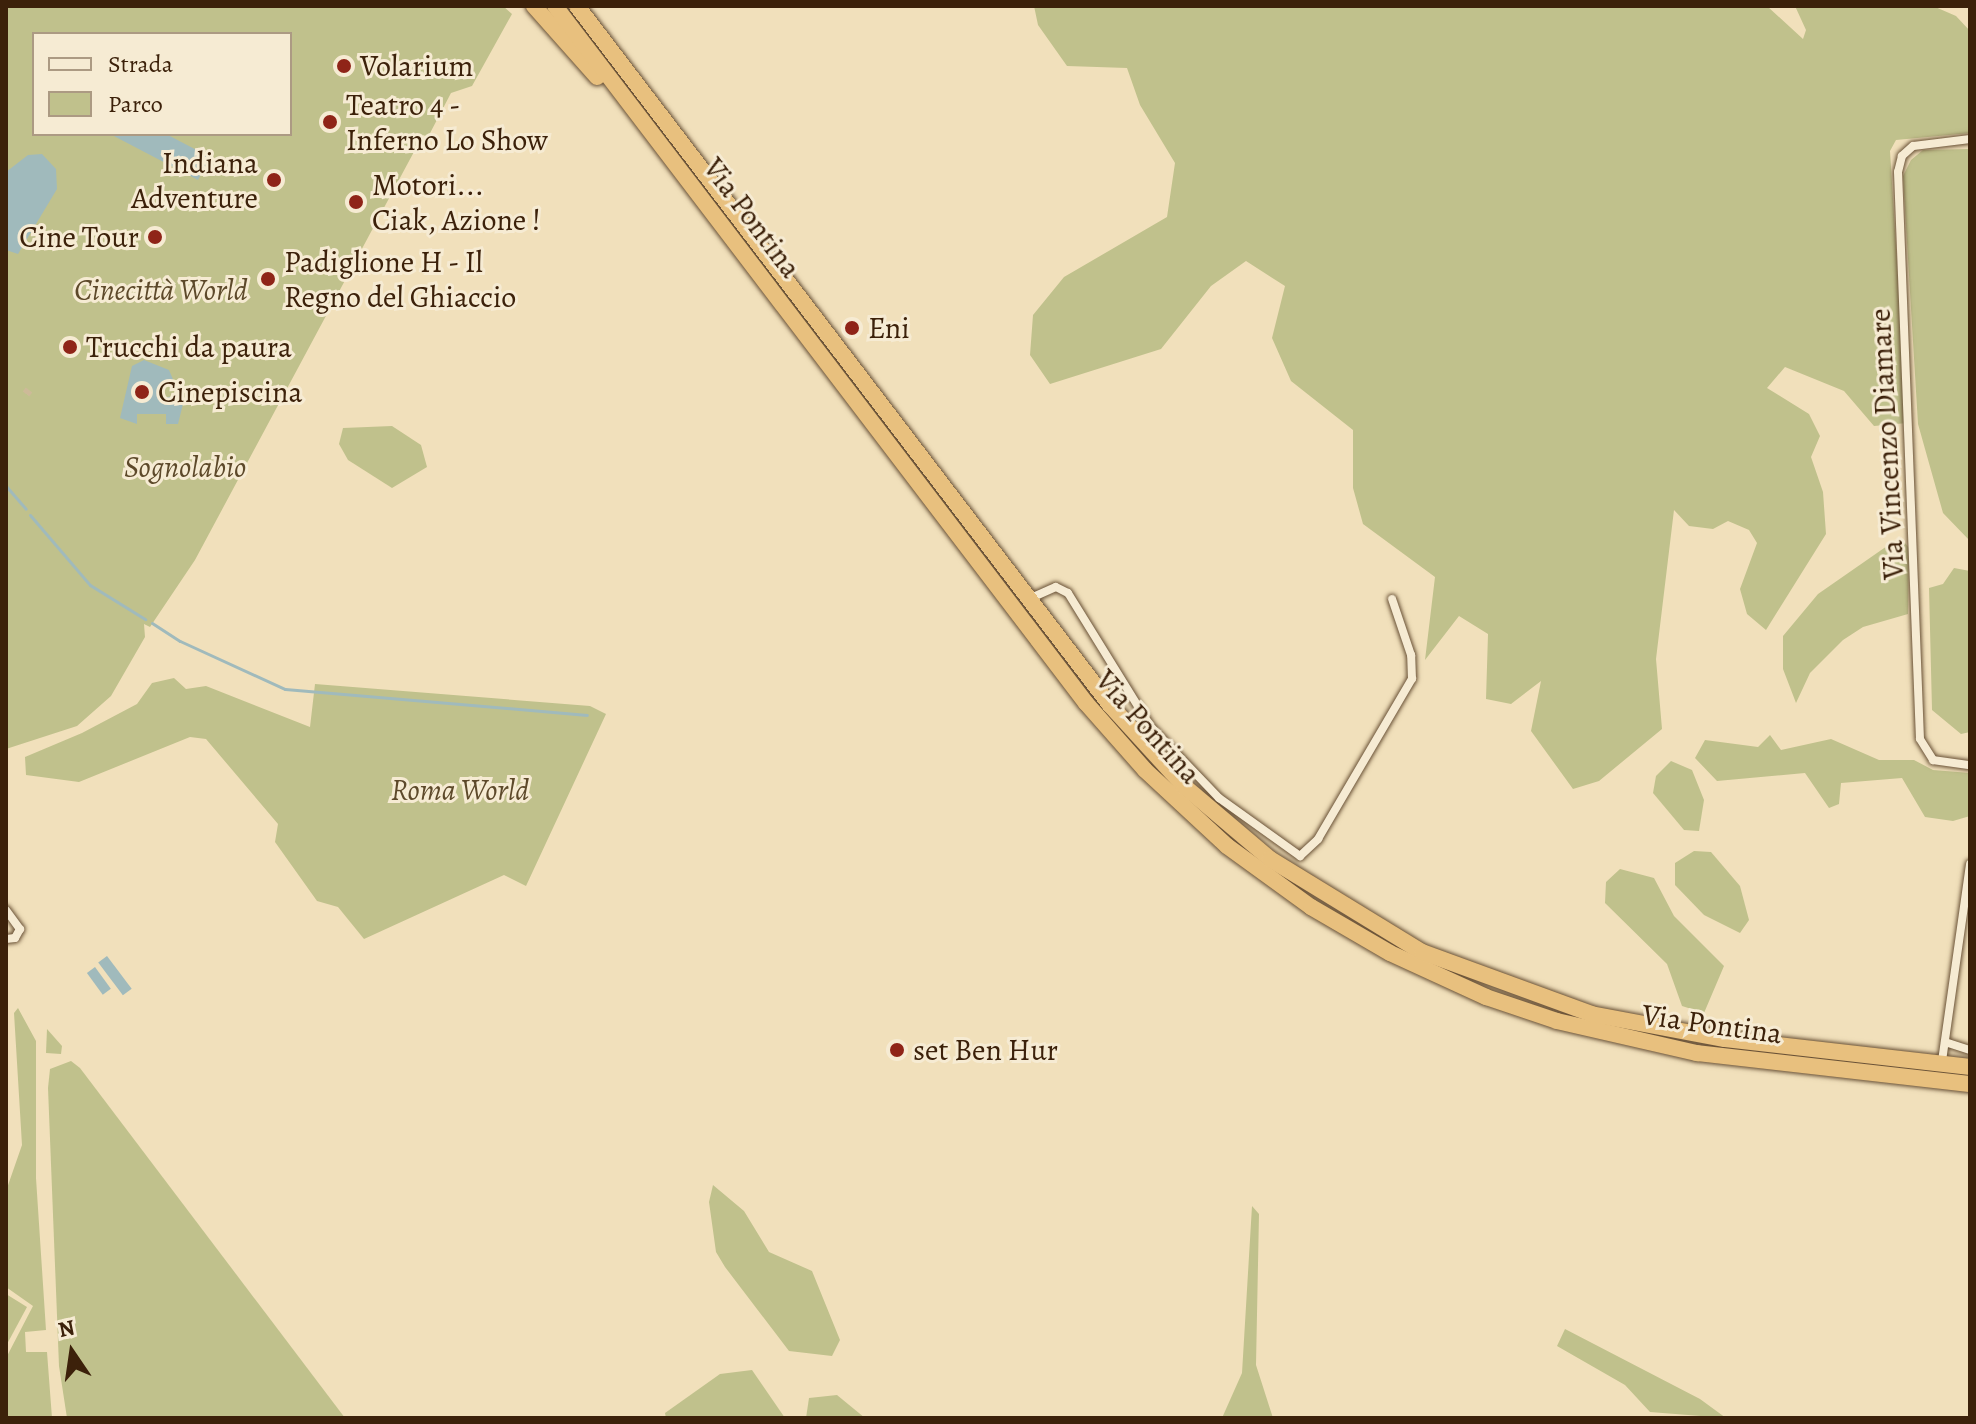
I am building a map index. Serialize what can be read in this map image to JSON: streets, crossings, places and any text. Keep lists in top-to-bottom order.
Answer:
{
  "streets": {
    "highway": ["Via Pontina"],
    "street": ["Via Vincenzo Diamare"]
  },
  "parks": ["Cinecittà World", "Sognolabio", "Roma World"],
  "places": [
    "Volarium",
    "Teatro 4 - Inferno Lo Show",
    "Indiana Adventure",
    "Motori... Ciak, Azione !",
    "Cine Tour",
    "Padiglione H - Il Regno del Ghiaccio",
    "Eni",
    "Trucchi da paura",
    "Cinepiscina",
    "set Ben Hur"
  ],
  "legend": ["Strada", "Parco"],
  "north": "top"
}
